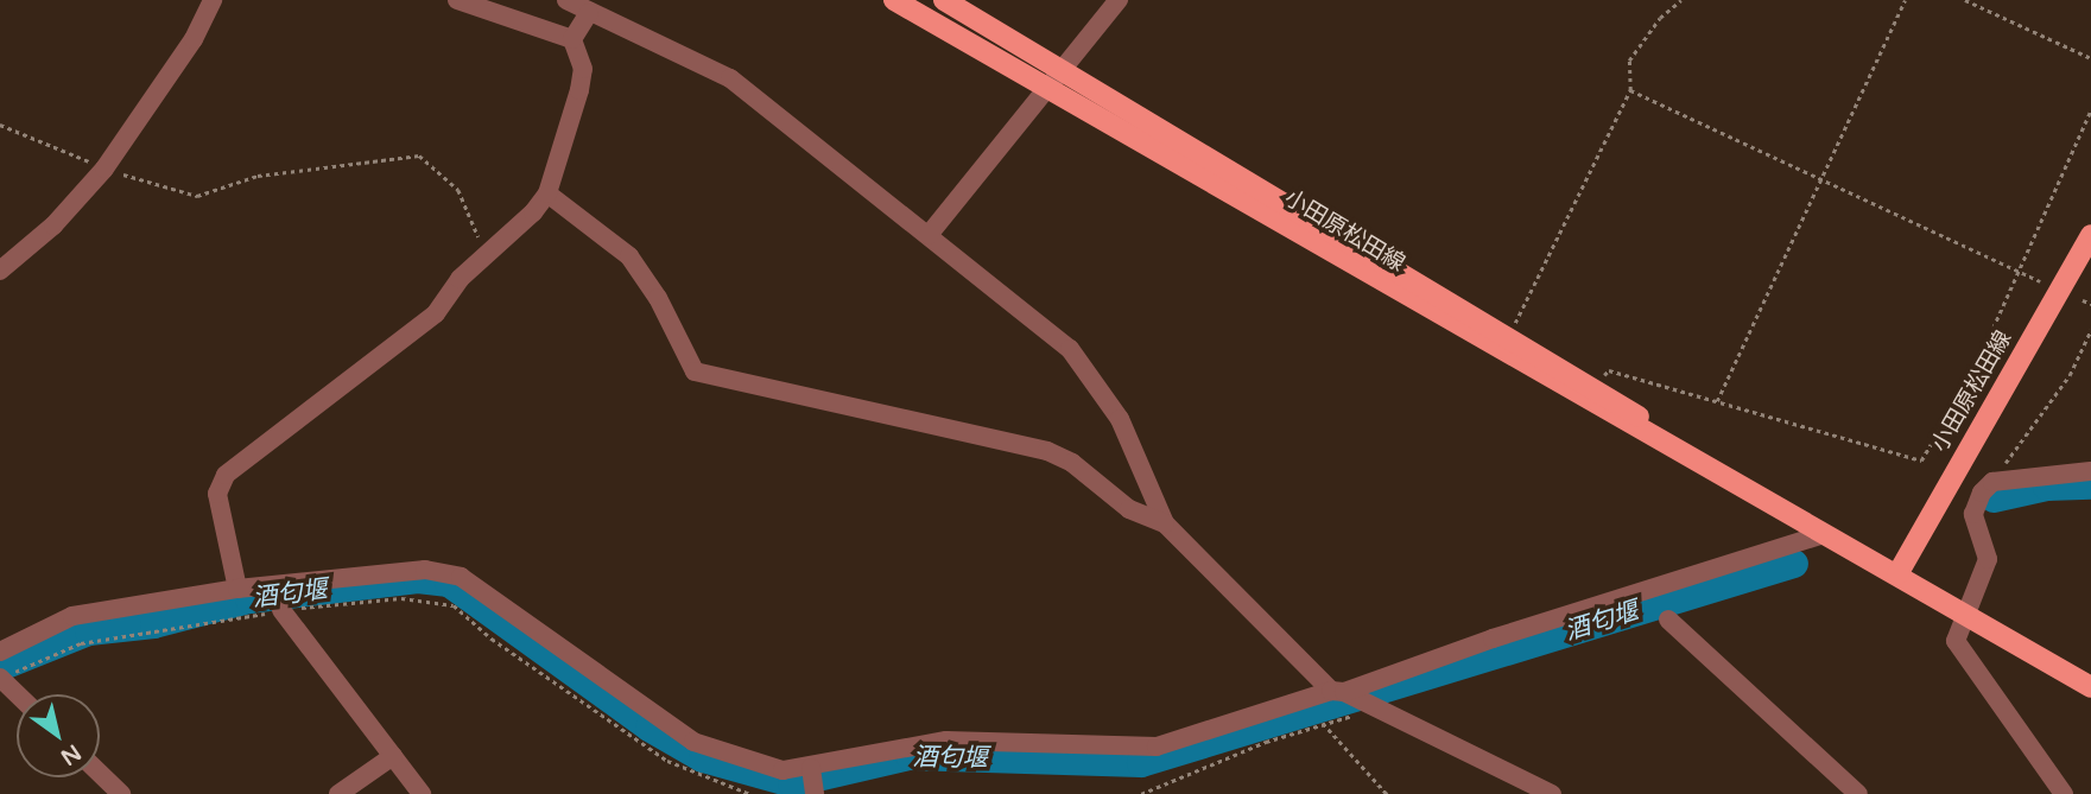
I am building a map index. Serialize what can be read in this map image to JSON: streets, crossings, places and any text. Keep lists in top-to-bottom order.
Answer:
{
  "streets": {
    "main road": ["小田原松田線"]
  },
  "water": ["酒匂堰"],
  "north": "bottom right"
}
